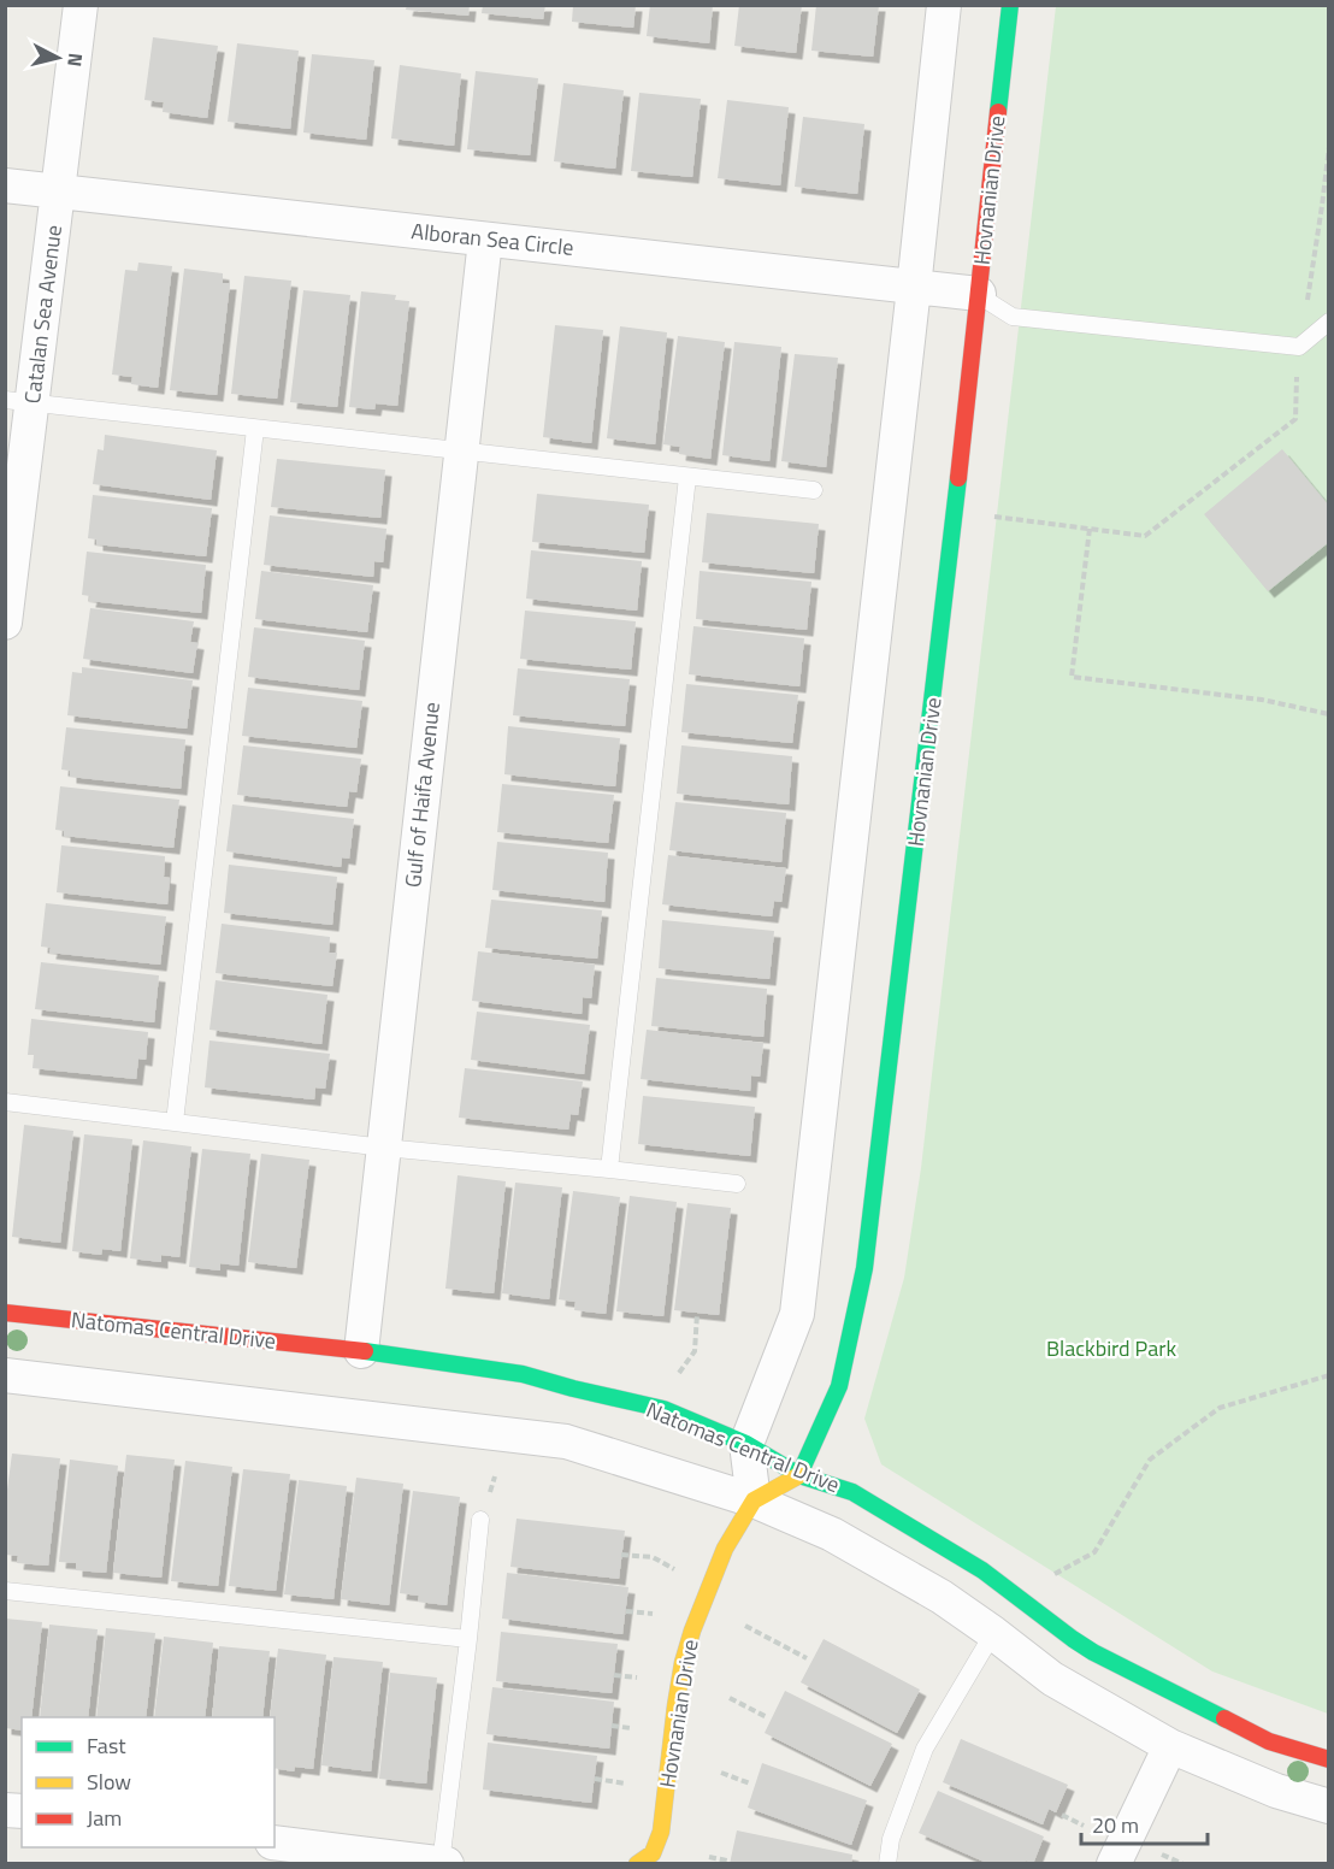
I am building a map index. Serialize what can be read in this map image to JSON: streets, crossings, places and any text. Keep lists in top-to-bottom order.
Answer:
{
  "streets": {
    "street": [
      "Hovnanian Drive",
      "Alboran Sea Circle",
      "Catalan Sea Avenue",
      "Gulf of Haifa Avenue",
      "Natomas Central Drive"
    ]
  },
  "crossings": [
    ["Hovnanian Drive", "Alboran Sea Circle"],
    ["Hovnanian Drive", "Natomas Central Drive"],
    ["Alboran Sea Circle", "Catalan Sea Avenue"],
    ["Alboran Sea Circle", "Gulf of Haifa Avenue"],
    ["Gulf of Haifa Avenue", "Natomas Central Drive"]
  ],
  "parks": ["Blackbird Park"],
  "legend": ["Fast", "Slow", "Jam"],
  "scale_bar": "20 m",
  "north": "right"
}
